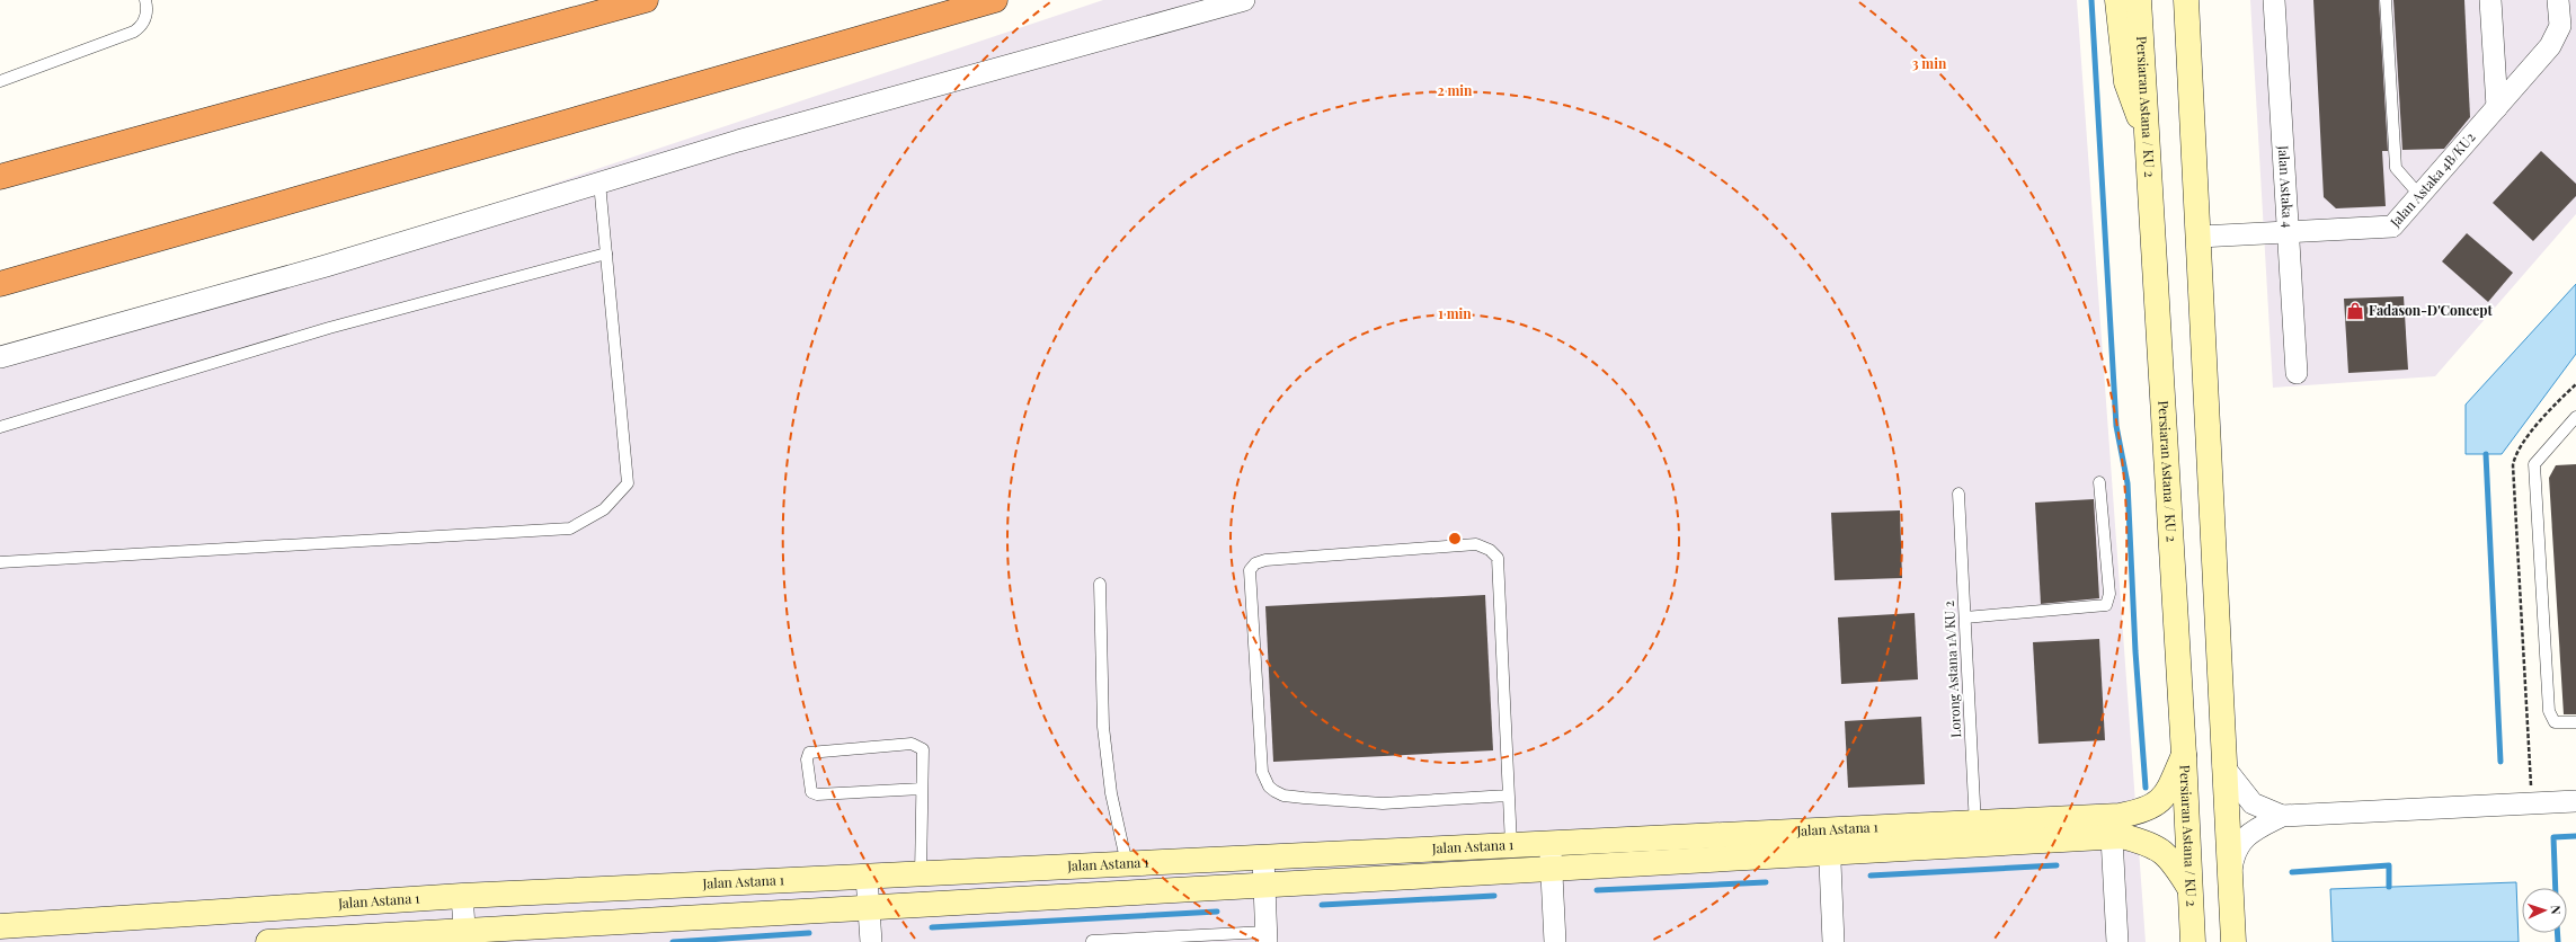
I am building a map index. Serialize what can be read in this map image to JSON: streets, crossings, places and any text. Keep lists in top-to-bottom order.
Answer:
{
  "streets": {
    "street": [
      "Persiaran Astana / KU 2",
      "Jalan Astaka 4B/KU2",
      "Jalan Astaka 4",
      "Jalan Astana 1"
    ],
    "lane": ["Lorong Astana 1A/KU 2"]
  },
  "crossings": [
    ["Persiaran Astana / KU 2", "Jalan Astana 1"],
    ["Jalan Astaka 4B/KU2", "Jalan Astaka 4"],
    ["Lorong Astana 1A/KU 2", "Jalan Astana 1"]
  ],
  "places": {
    "shop": ["Fadason-D'Concept"]
  },
  "north": "right",
  "rings": ["3 min", "2 min", "1 min"]
}
